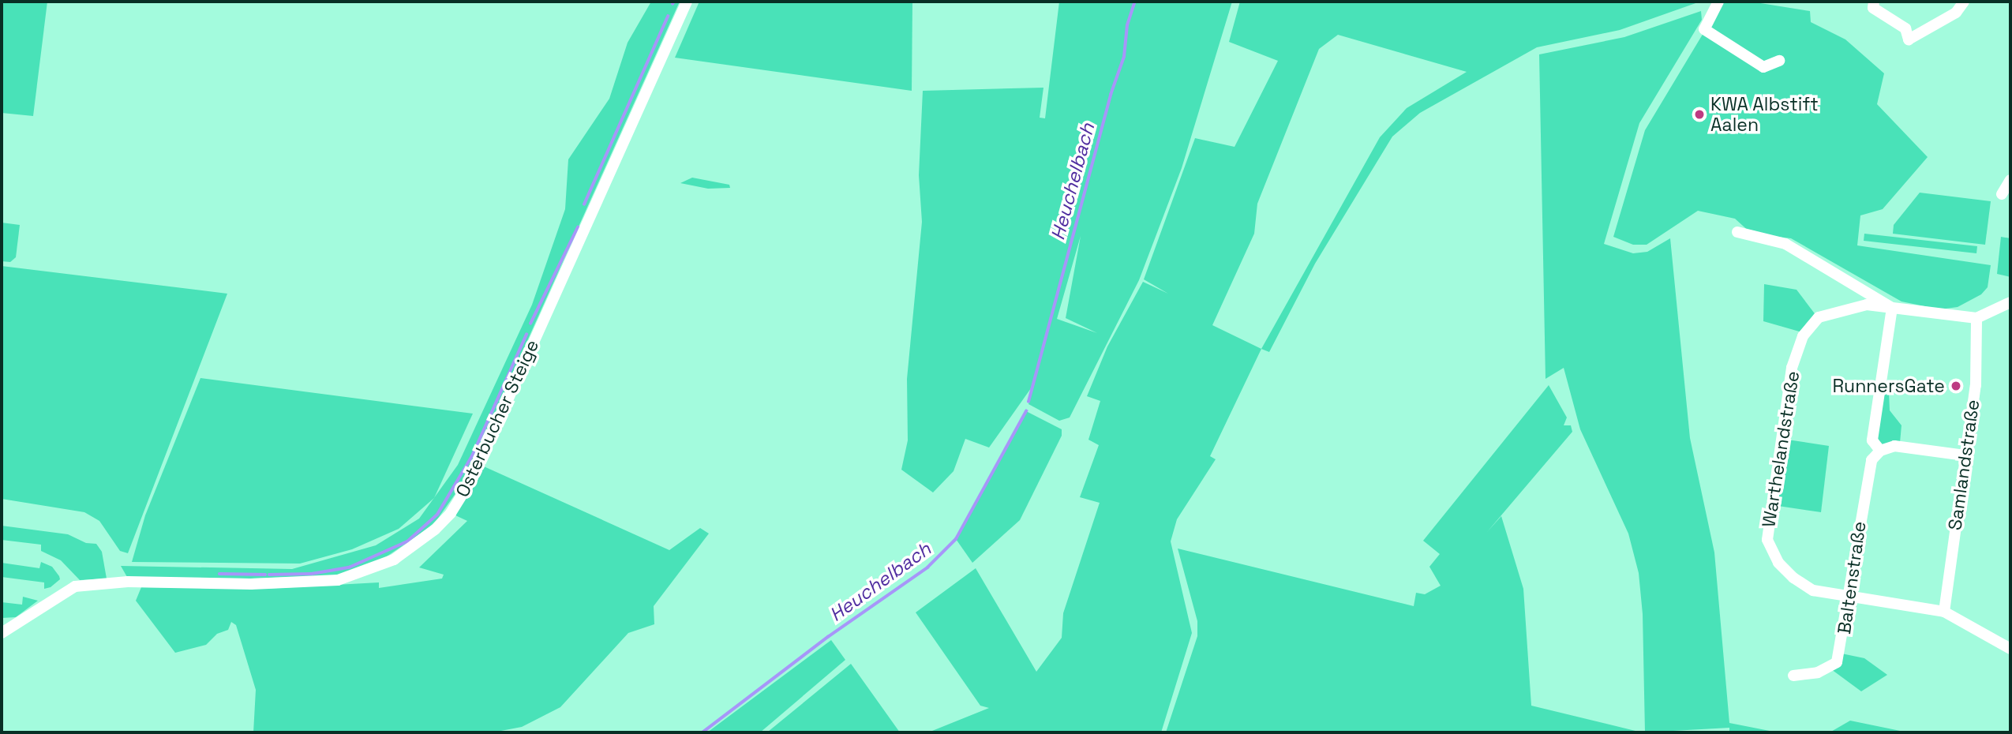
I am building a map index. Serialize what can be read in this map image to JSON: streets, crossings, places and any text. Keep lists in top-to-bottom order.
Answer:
{
  "streets": {
    "street": [
      "Osterbucher Steige",
      "Warthelandstraße",
      "Samlandstraße",
      "Baltenstraße"
    ]
  },
  "crossings": [
    ["Warthelandstraße", "Samlandstraße"],
    ["Warthelandstraße", "Baltenstraße"]
  ],
  "water": ["Heuchelbach"],
  "places": ["KWA Albstift Aalen", "RunnersGate"]
}
